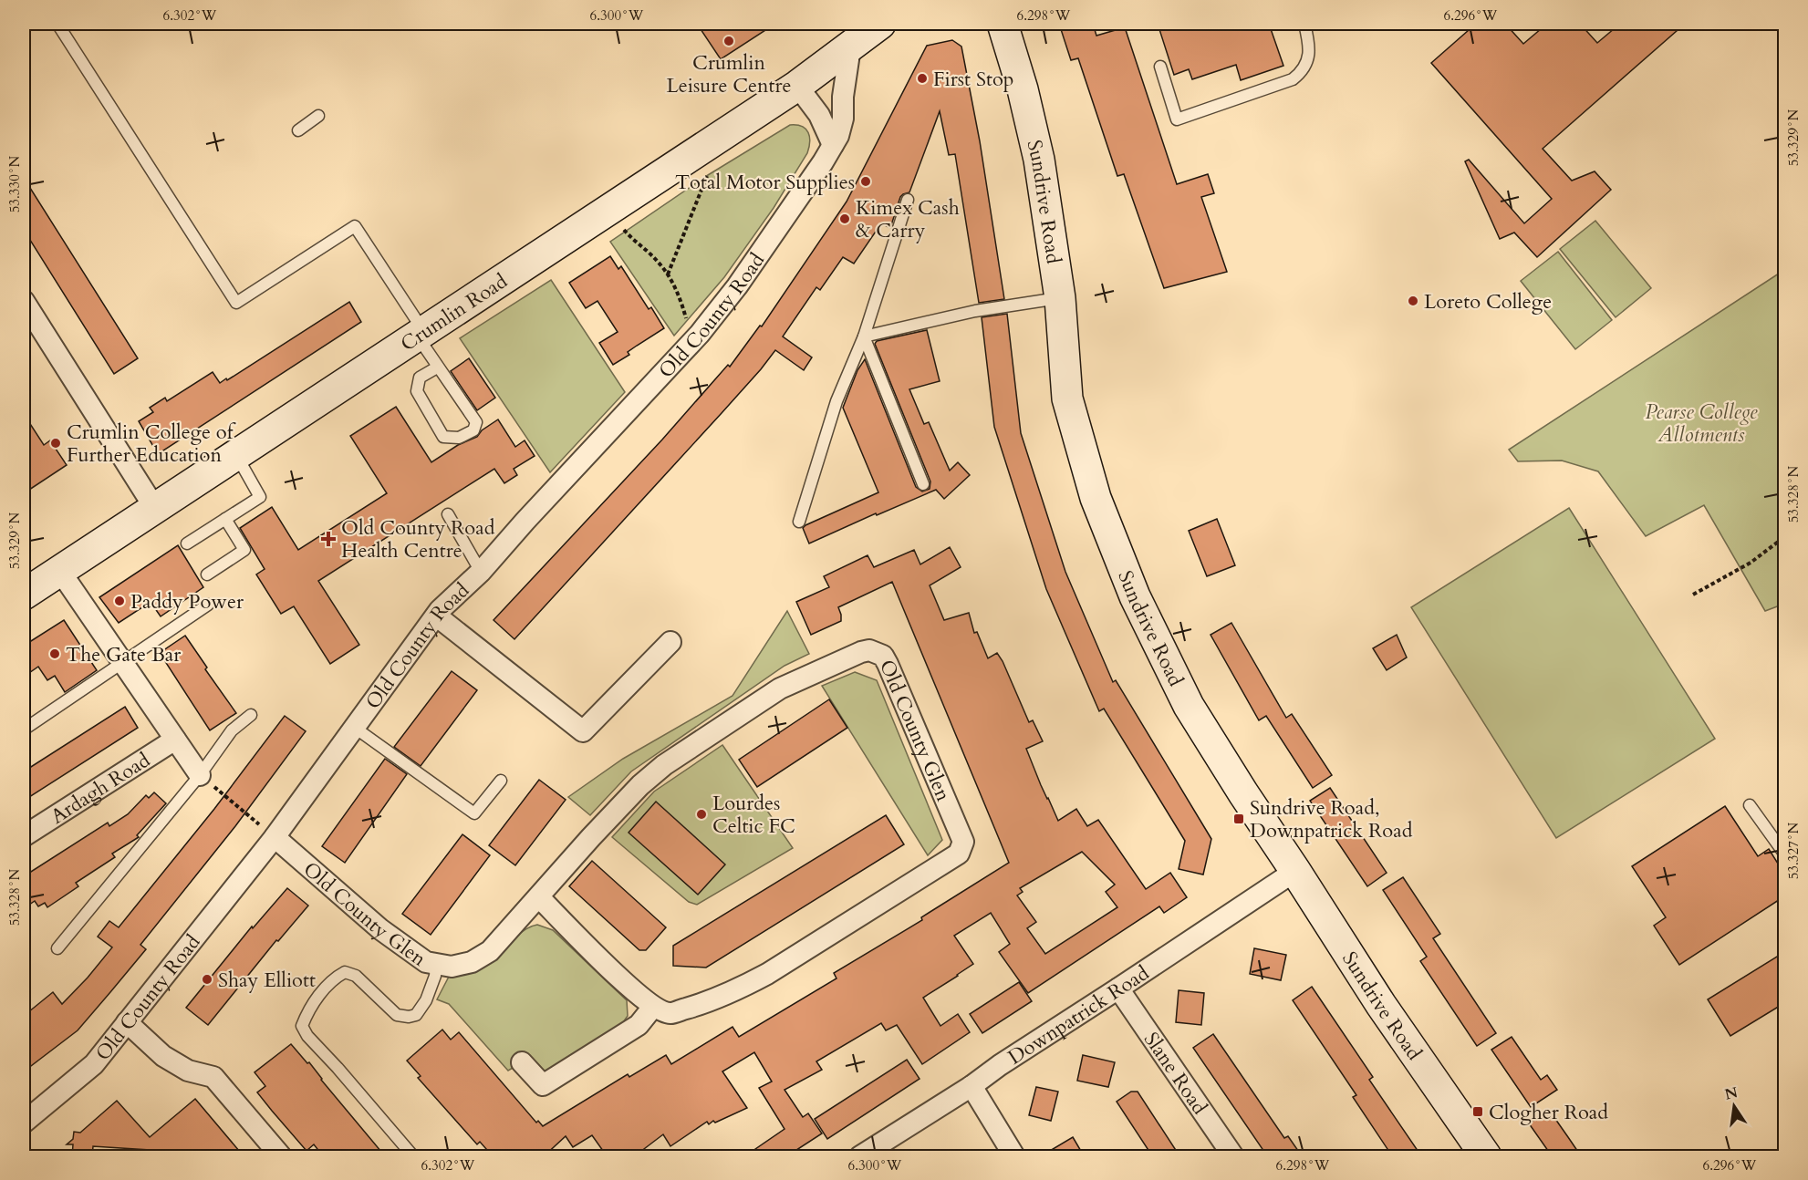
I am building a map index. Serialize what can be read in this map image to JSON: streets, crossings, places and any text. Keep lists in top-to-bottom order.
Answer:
{
  "streets": {
    "street": [
      "Sundrive Road",
      "Crumlin Road",
      "Old County Road",
      "Old County Glen",
      "Ardagh Road",
      "Downpatrick Road",
      "Slane Road"
    ]
  },
  "crossings": [
    ["Sundrive Road", "Downpatrick Road"],
    ["Crumlin Road", "Old County Road"],
    ["Old County Road", "Old County Glen"],
    ["Downpatrick Road", "Slane Road"]
  ],
  "parks": ["Pearse College Allotments"],
  "places": {
    "other": [
      "Crumlin Leisure Centre",
      "First Stop",
      "Total Motor Supplies",
      "Kimex Cash & Carry",
      "Loreto College",
      "Crumlin College of Further Education",
      "Paddy Power",
      "The Gate Bar",
      "Lourdes Celtic FC",
      "Shay Elliott"
    ],
    "health": ["Old County Road Health Centre"],
    "transit": ["Sundrive Road, Downpatrick Road", "Clogher Road"]
  },
  "north": "top",
  "coordinates": [
    "6.302°W",
    "6.300°W",
    "6.298°W",
    "6.296°W",
    "53.329°N",
    "53.330°N",
    "53.328°N",
    "53.327°N"
  ]
}
